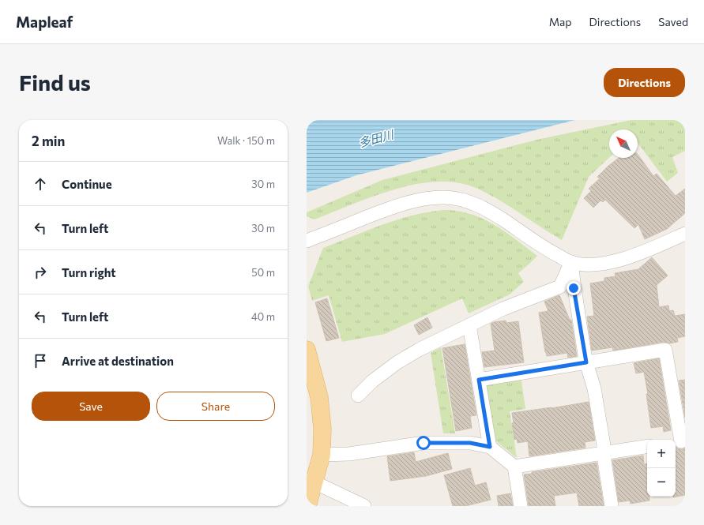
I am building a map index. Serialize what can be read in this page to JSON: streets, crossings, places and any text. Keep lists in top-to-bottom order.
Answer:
{
  "water": ["多田川"],
  "north": "top left",
  "page": {
    "header": "Mapleaf",
    "nav": ["Map", "Directions", "Saved"],
    "buttons": [
      "Directions",
      ["Save", "Share"]
    ],
    "title": "Find us",
    "heading": ["2 min", "Walk · 150 m"],
    "list": [
      ["Continue", "30 m"],
      ["Turn left", "30 m"],
      ["Turn right", "50 m"],
      ["Turn left", "40 m"],
      "Arrive at destination"
    ],
    "map_buttons": ["+", "−"]
  }
}
